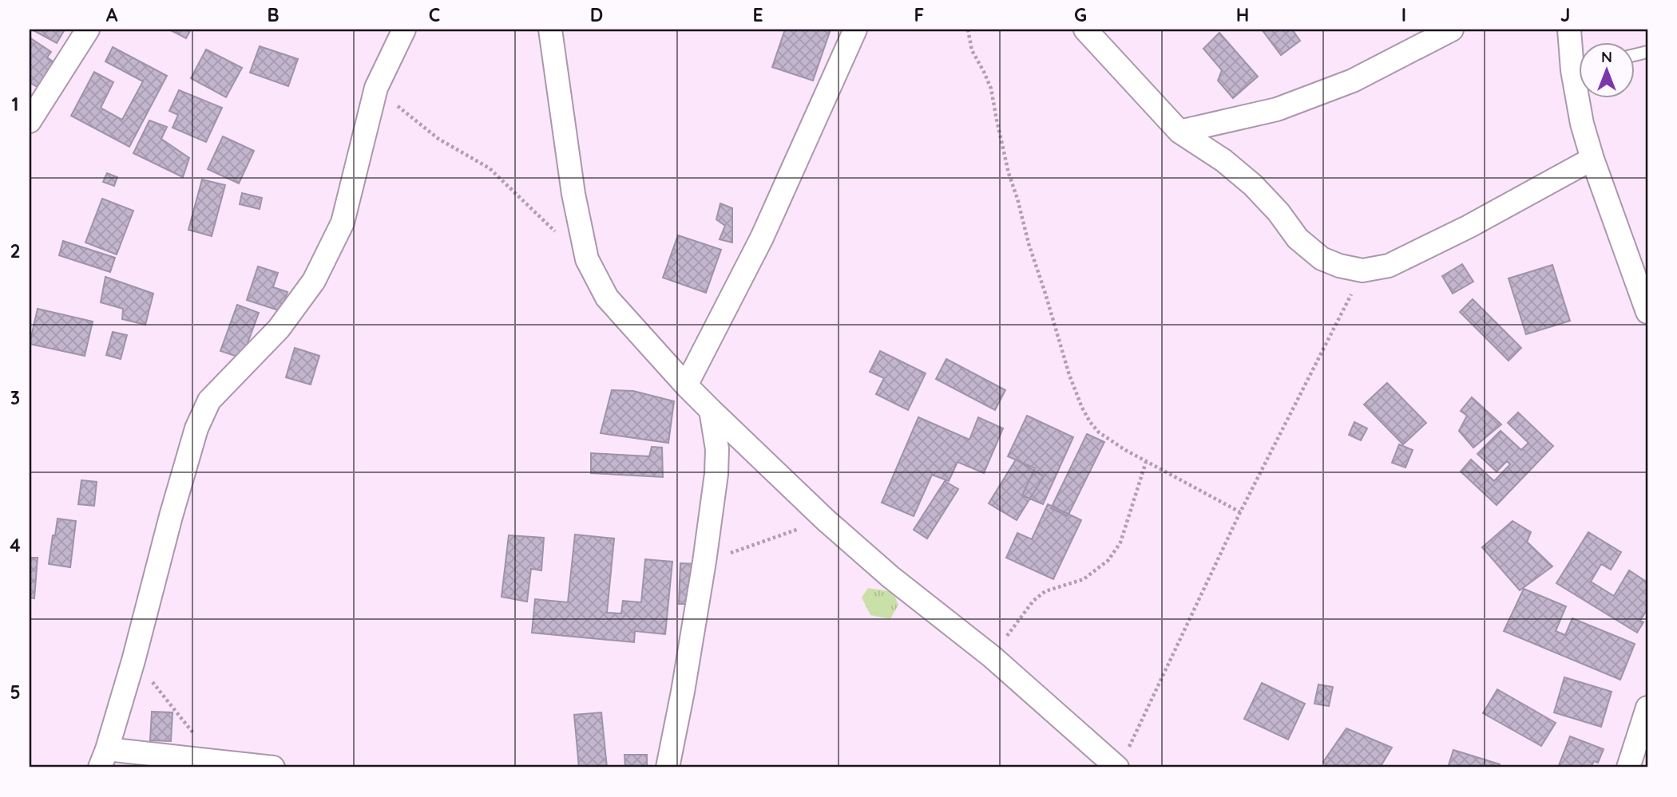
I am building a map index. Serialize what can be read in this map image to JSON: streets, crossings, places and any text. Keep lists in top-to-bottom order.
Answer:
{
  "north": "top",
  "grid": {
    "columns": [
      "A",
      "B",
      "C",
      "D",
      "E",
      "F",
      "G",
      "H",
      "I",
      "J"
    ],
    "rows": [
      "1",
      "2",
      "3",
      "4",
      "5"
    ]
  }
}
